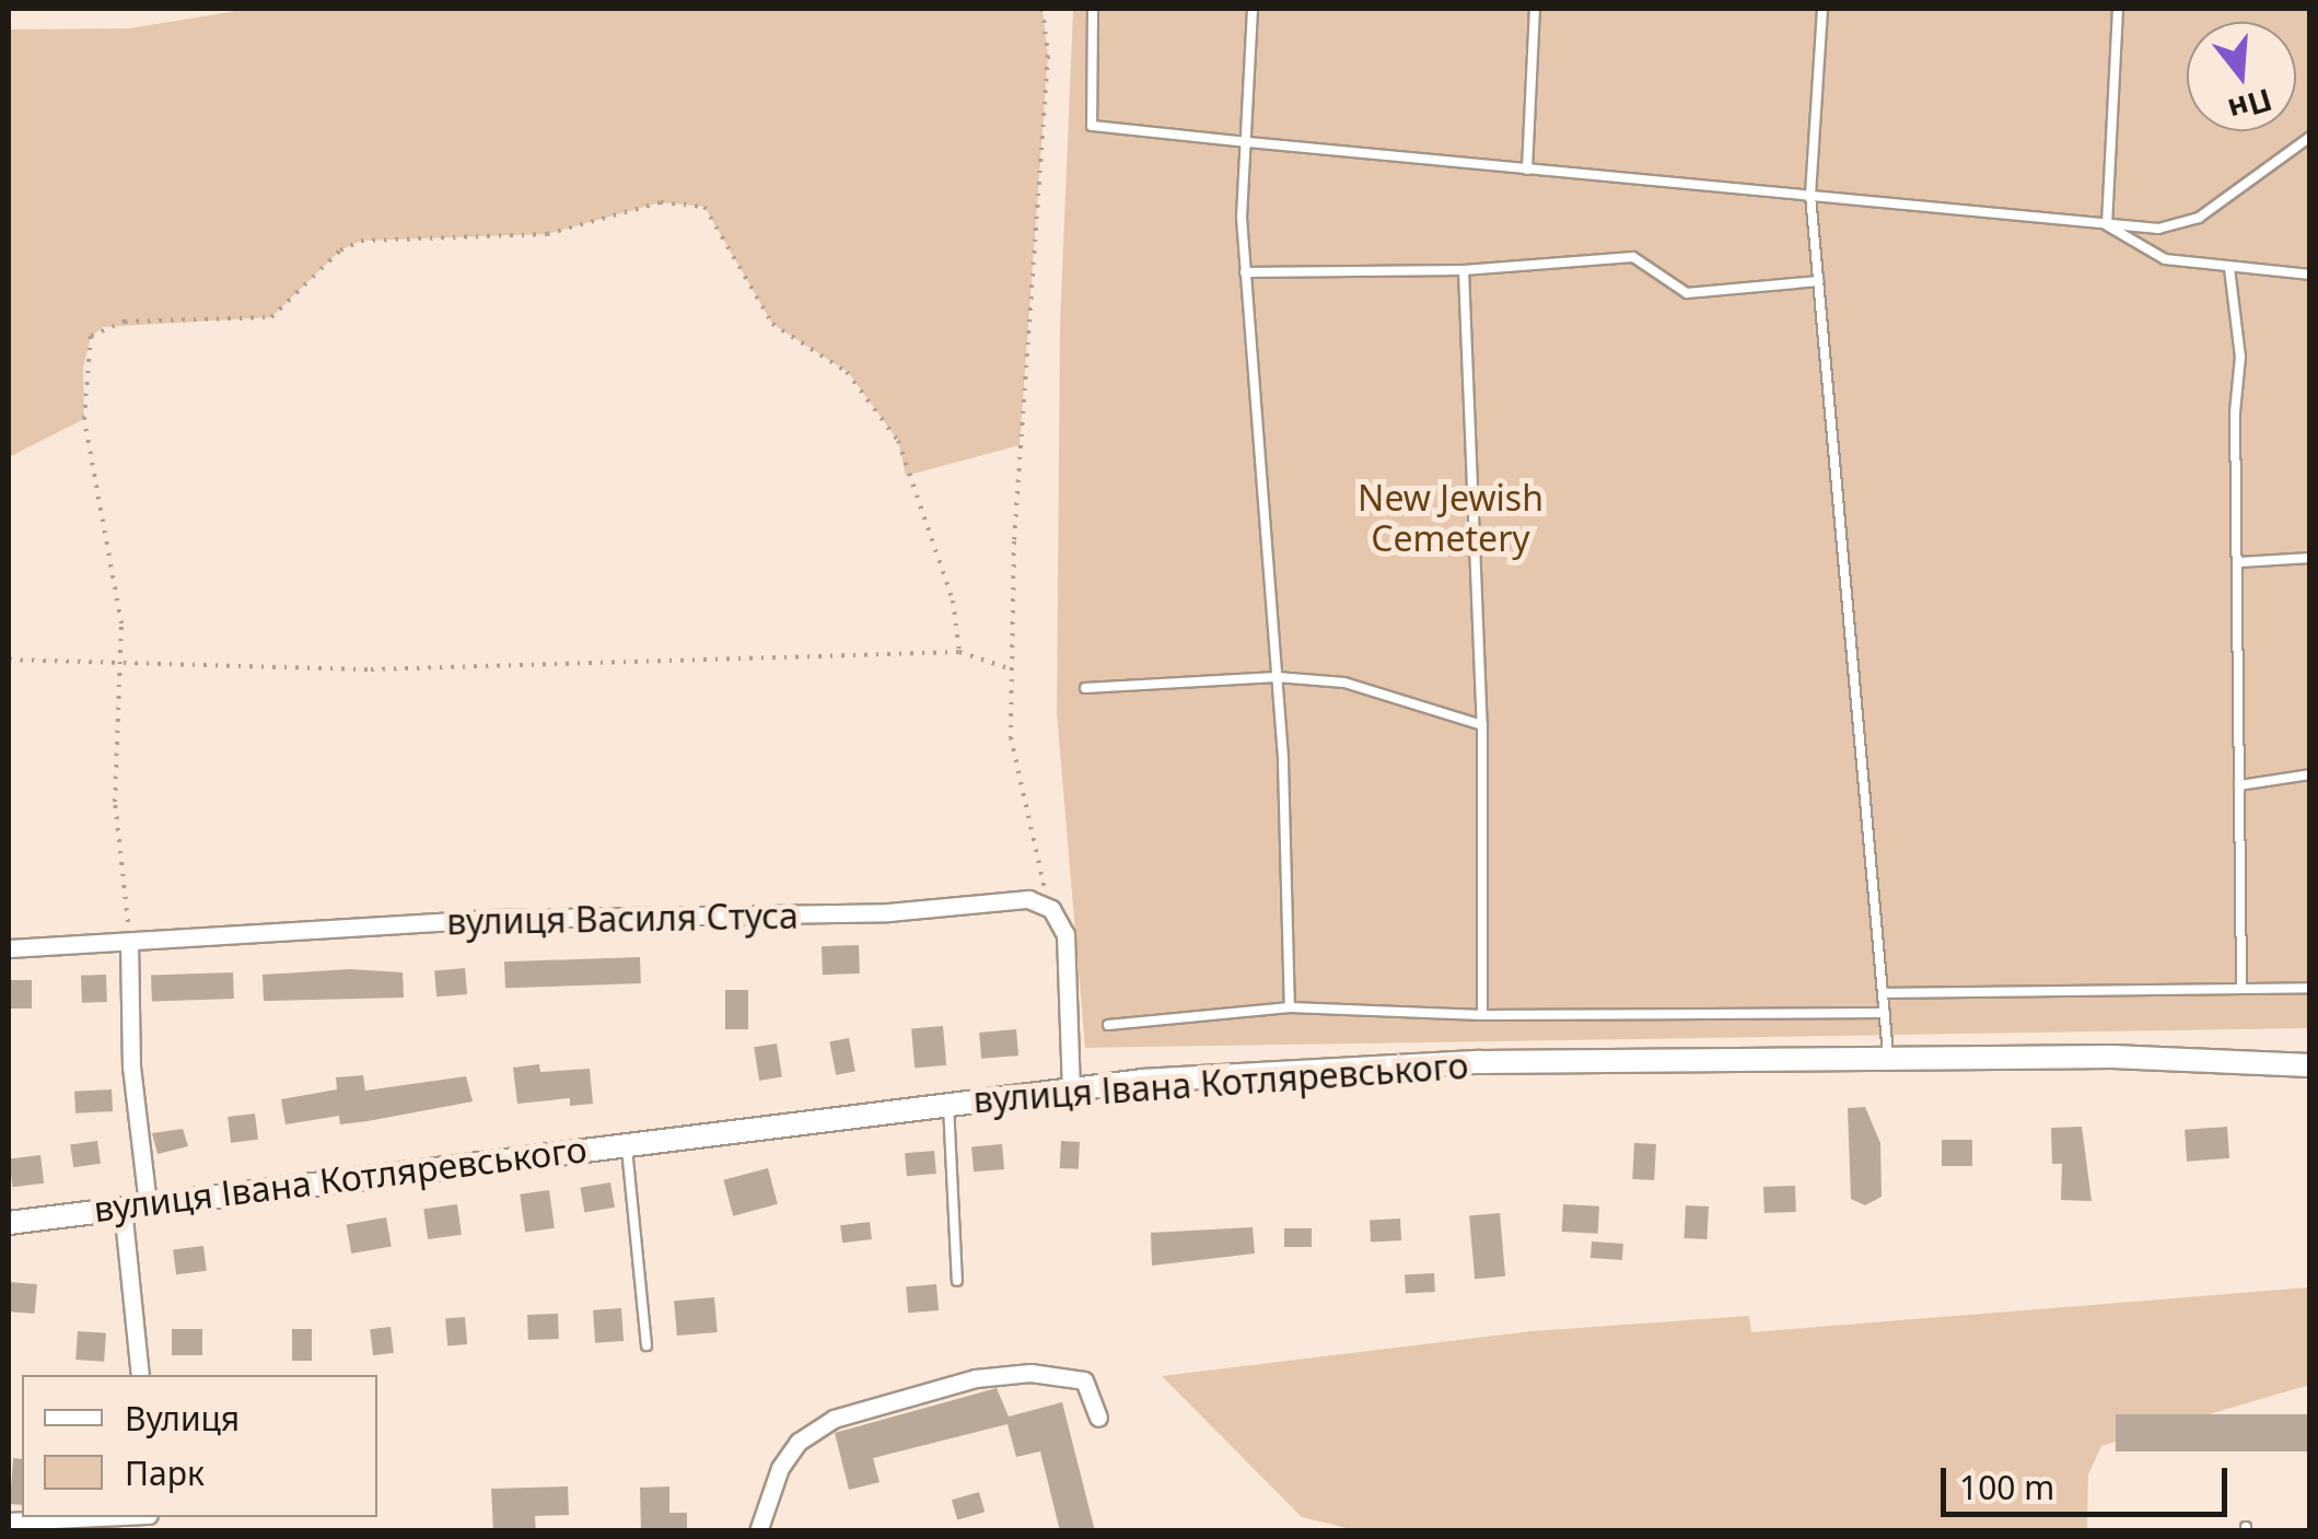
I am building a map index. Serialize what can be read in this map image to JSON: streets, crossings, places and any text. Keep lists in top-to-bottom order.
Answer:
{
  "streets": {
    "street": ["вулиця Василя Стуса", "вулиця Івана Котляревського"]
  },
  "parks": ["New Jewish Cemetery"],
  "legend": ["Вулиця", "Парк"],
  "scale_bar": "100 m",
  "north": "bottom"
}
